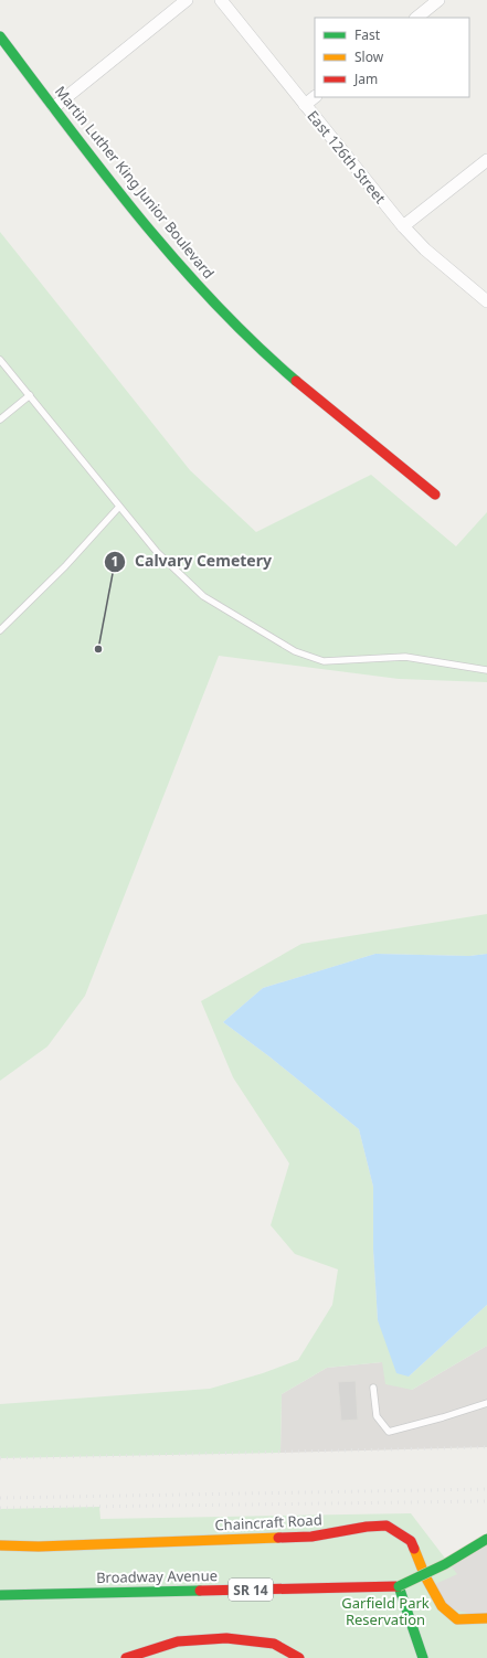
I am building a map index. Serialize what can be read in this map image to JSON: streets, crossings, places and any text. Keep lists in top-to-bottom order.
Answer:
{
  "streets": {
    "street": [
      "East 126th Street",
      "Martin Luther King Junior Boulevard",
      "Chaincraft Road",
      "Broadway Avenue",
      "SR 14"
    ]
  },
  "parks": ["Garfield Park Reservation"],
  "places": ["Calvary Cemetery"],
  "legend": ["Fast", "Slow", "Jam"]
}
